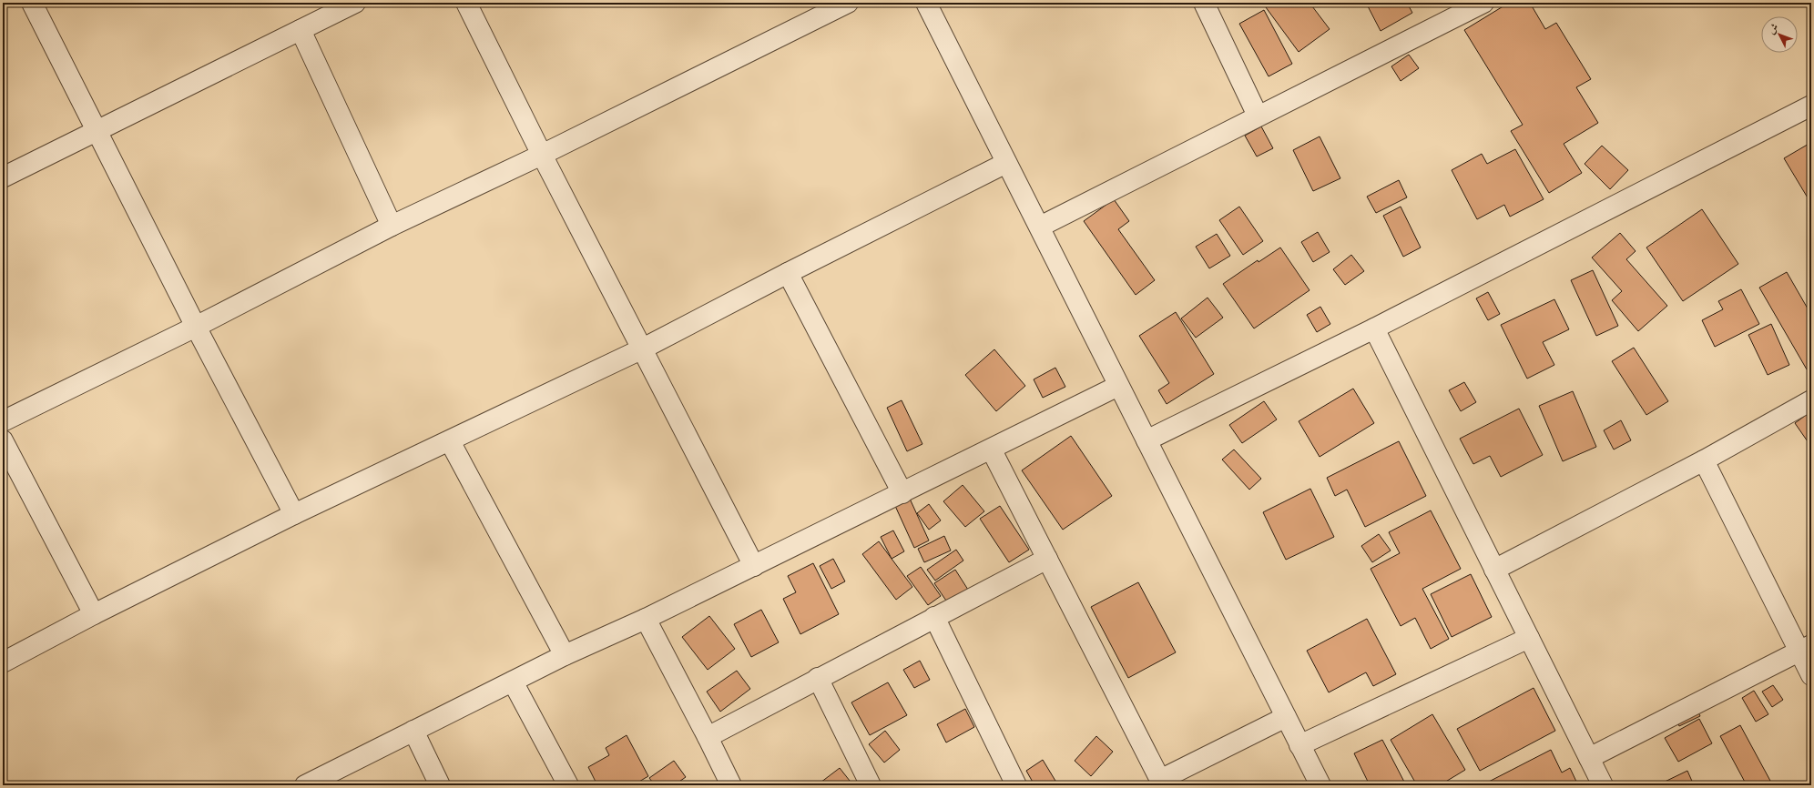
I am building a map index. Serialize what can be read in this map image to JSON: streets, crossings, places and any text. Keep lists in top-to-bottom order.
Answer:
{
  "north": "top left"
}
